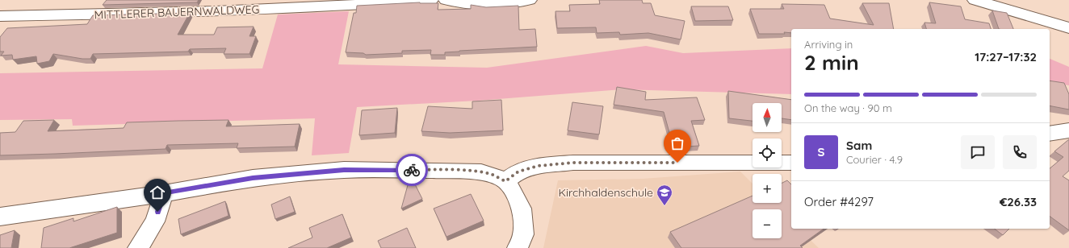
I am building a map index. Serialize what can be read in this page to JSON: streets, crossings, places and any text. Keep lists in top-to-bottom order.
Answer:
{
  "streets": {
    "street": ["MITTLERER BAUERNWALDWEG"]
  },
  "places": {
    "school or university": ["Kirchhaldenschule"]
  },
  "north": "top",
  "page": {
    "heading": ["2 min", "Arriving in", "17:27–17:32"],
    "panel": [
      "Sam",
      "Courier · 4.9",
      "Order #4297",
      "€26.33"
    ],
    "bar": "On the way · 90 m",
    "map_buttons": ["+", "−"],
    "round": "S"
  }
}
